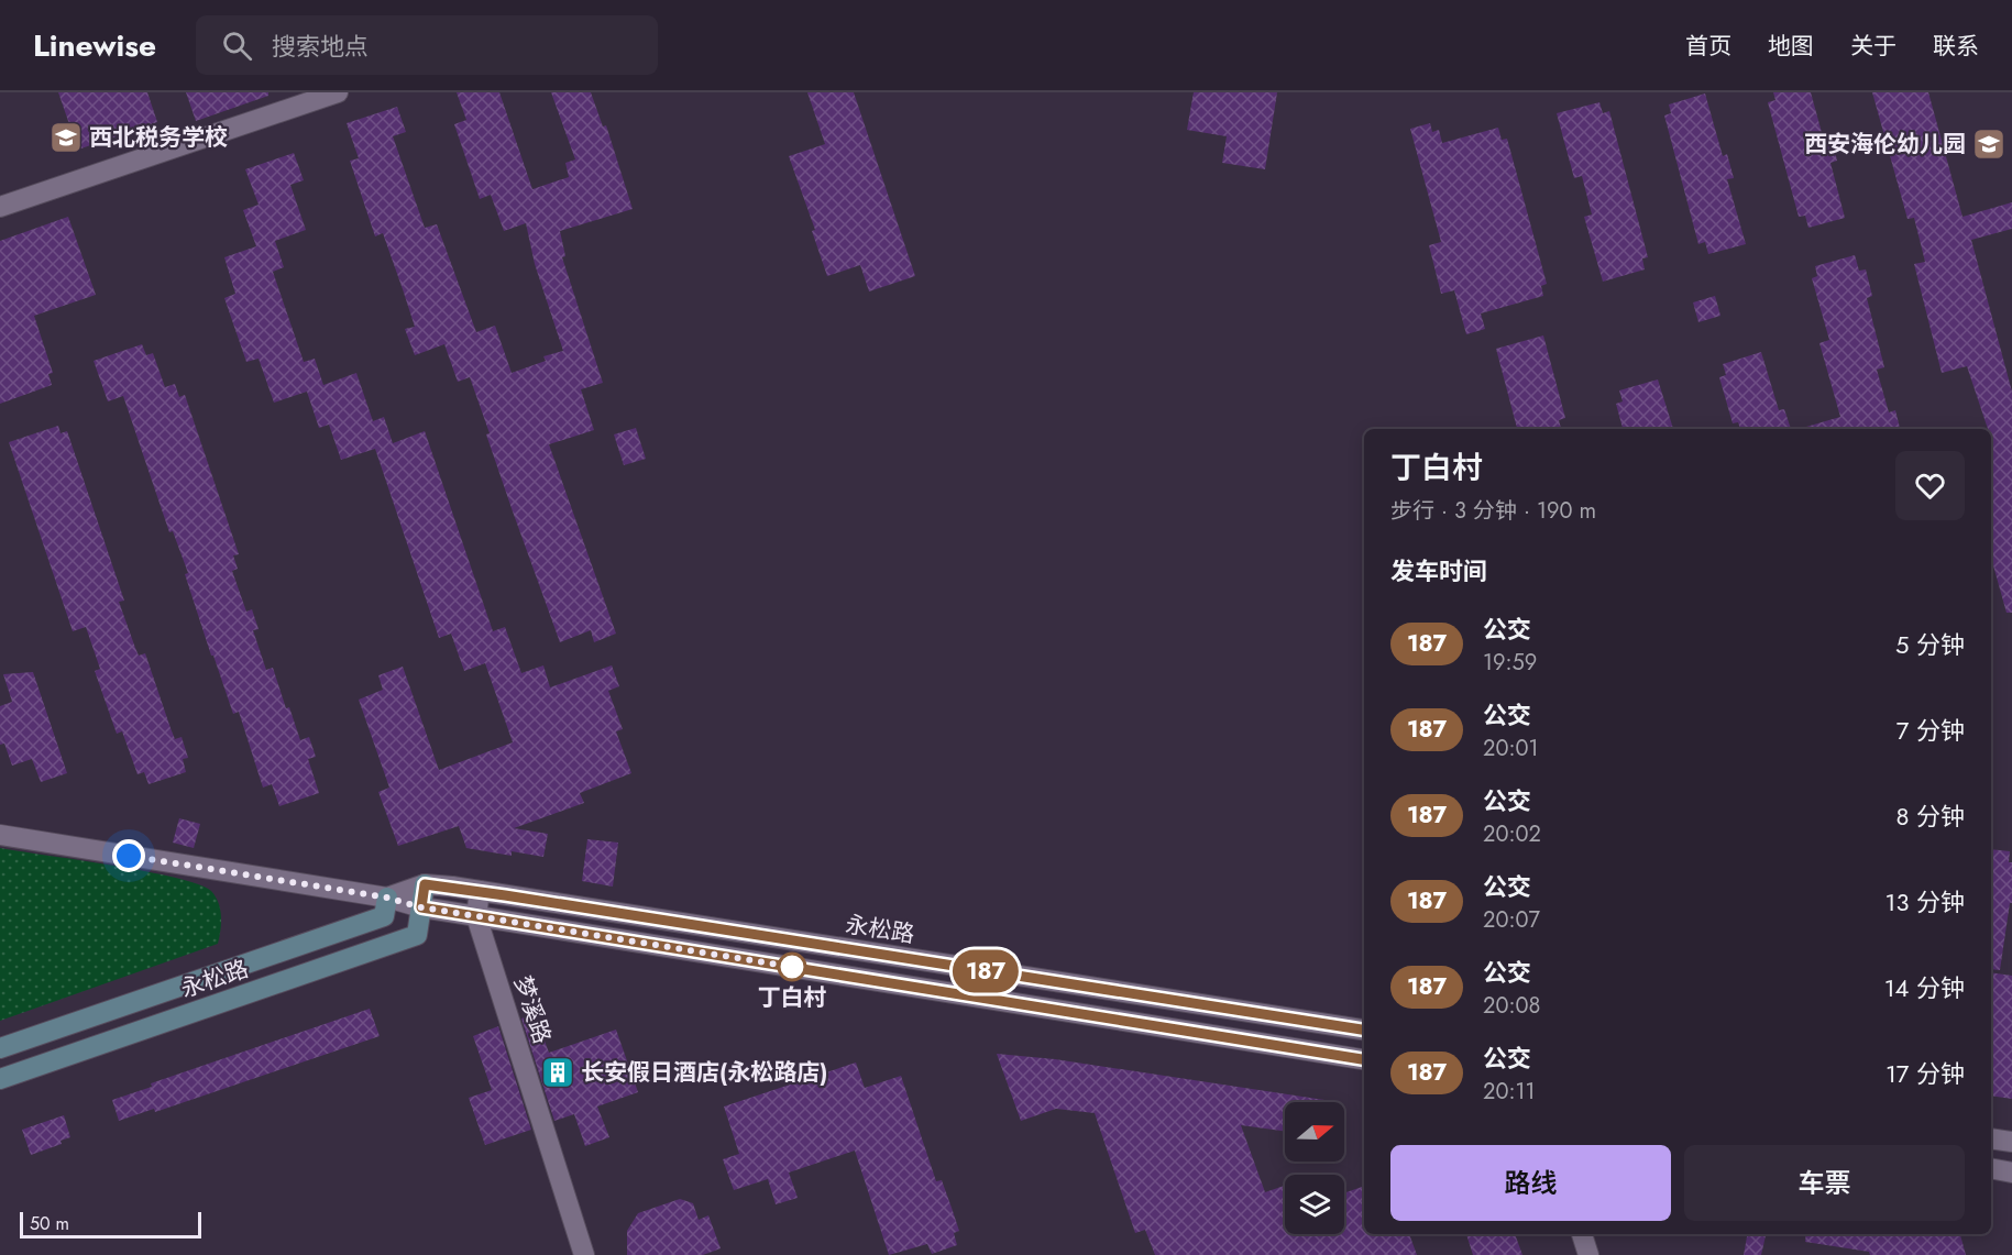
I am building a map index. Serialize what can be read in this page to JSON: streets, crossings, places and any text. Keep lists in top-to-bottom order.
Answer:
{
  "streets": {
    "main road": ["永松路"],
    "street": ["梦溪路"]
  },
  "crossings": [
    ["永松路", "梦溪路"]
  ],
  "places": {
    "school or university": ["西北税务学校", "西安海伦幼儿园"],
    "other": ["丁白村"],
    "building": ["长安假日酒店(永松路店)"]
  },
  "lines": ["bus line 187"],
  "scale_bar": "50 m",
  "north": "right",
  "page": {
    "header": "Linewise",
    "search": "搜索地点",
    "nav": [
      "首页",
      "地图",
      "关于",
      "联系"
    ],
    "on_map": "187",
    "heading": [
      ["丁白村", "步行 · 3 分钟 · 190 m"],
      "发车时间"
    ],
    "list": [
      {
        "mark": "187",
        "name": "公交",
        "note": "19:59",
        "value": "5 分钟"
      },
      {
        "mark": "187",
        "name": "公交",
        "note": "20:01",
        "value": "7 分钟"
      },
      {
        "mark": "187",
        "name": "公交",
        "note": "20:02",
        "value": "8 分钟"
      },
      {
        "mark": "187",
        "name": "公交",
        "note": "20:07",
        "value": "13 分钟"
      },
      {
        "mark": "187",
        "name": "公交",
        "note": "20:08",
        "value": "14 分钟"
      },
      {
        "mark": "187",
        "name": "公交",
        "note": "20:11",
        "value": "17 分钟"
      }
    ],
    "buttons": ["路线", "车票"],
    "scale": "50 m"
  }
}
